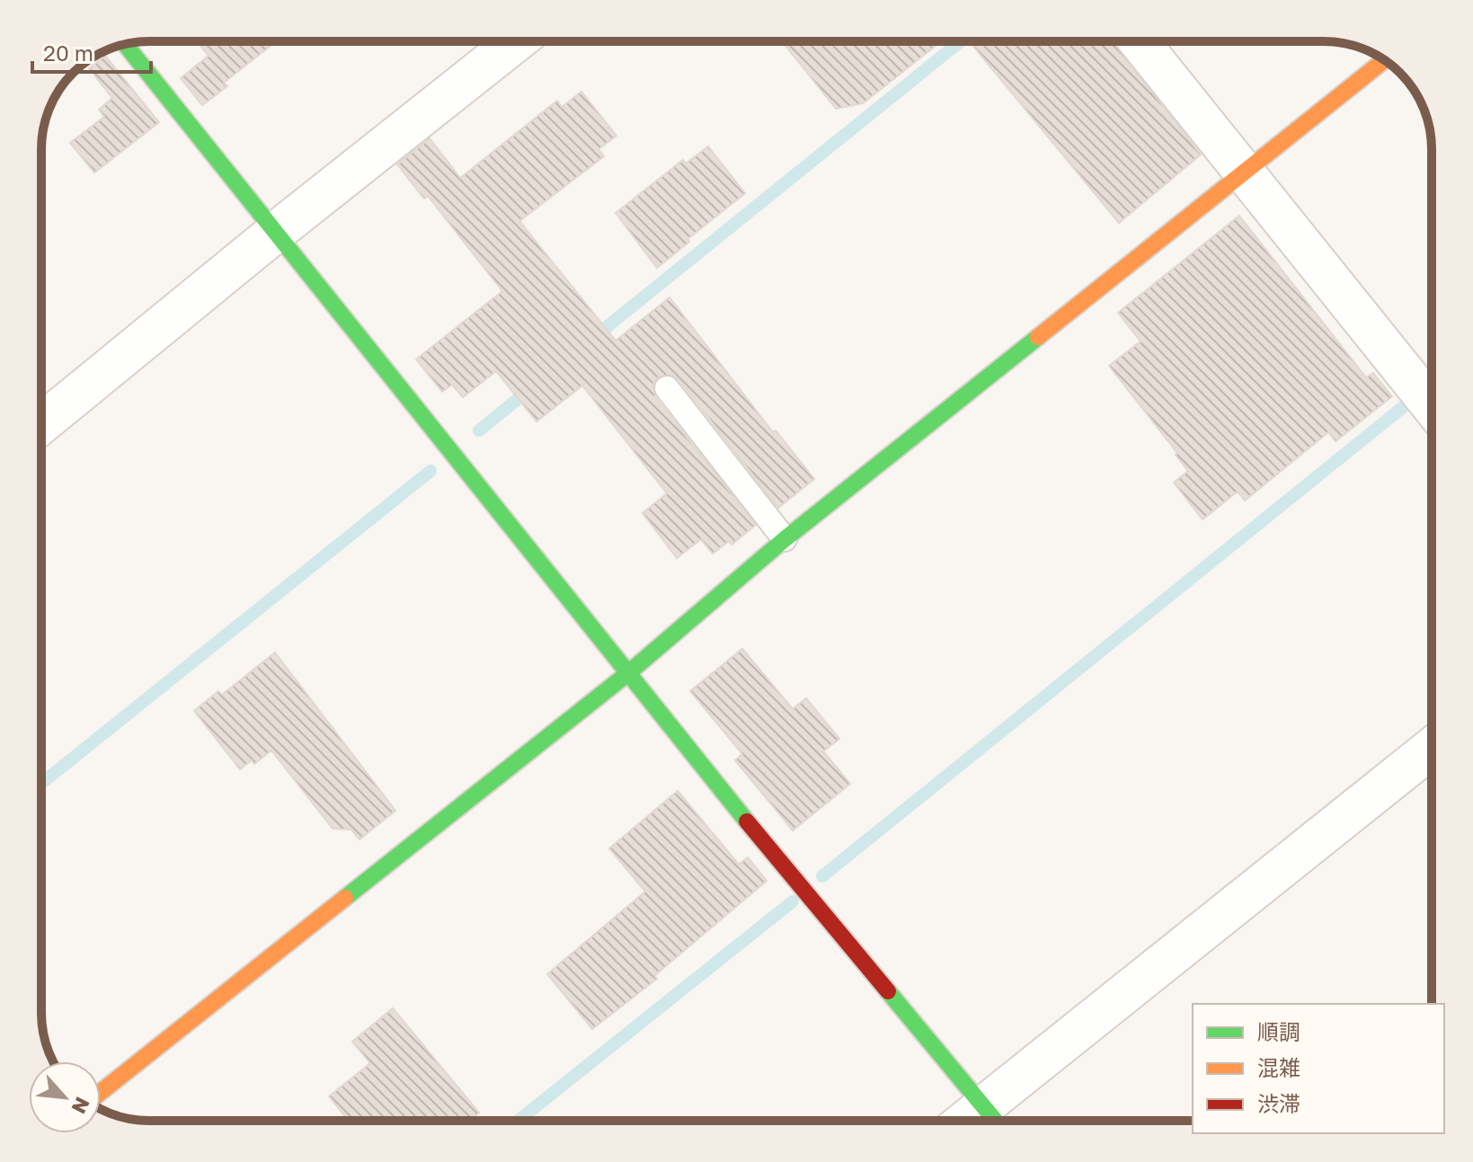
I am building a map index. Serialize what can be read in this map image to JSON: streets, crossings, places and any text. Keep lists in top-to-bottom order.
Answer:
{
  "legend": ["順調", "混雑", "渋滞"],
  "scale_bar": "20 m",
  "north": "bottom right"
}
